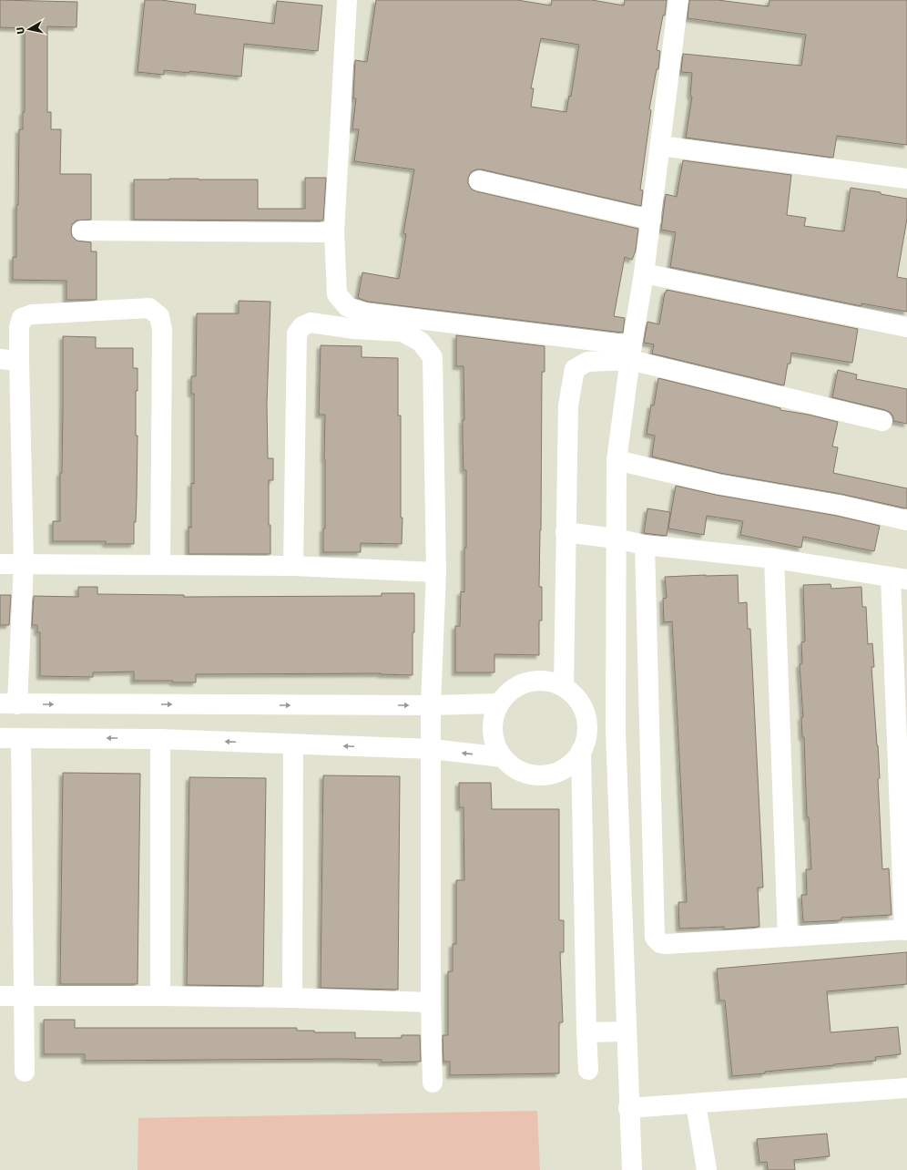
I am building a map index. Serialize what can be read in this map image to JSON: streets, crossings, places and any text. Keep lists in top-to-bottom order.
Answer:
{
  "north": "left"
}
